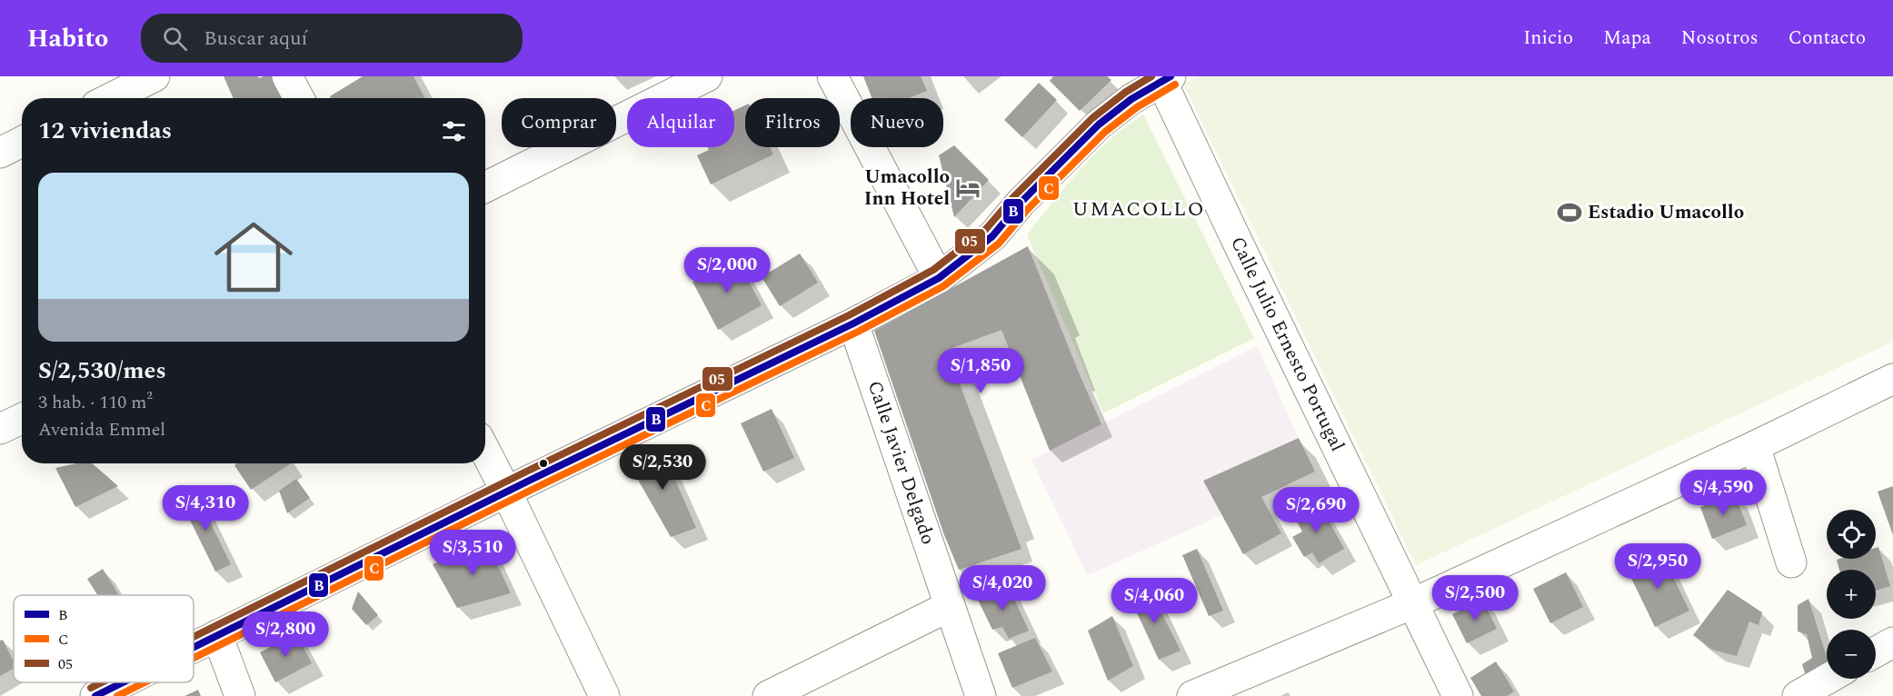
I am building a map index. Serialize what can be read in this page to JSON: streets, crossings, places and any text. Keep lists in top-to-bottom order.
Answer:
{
  "streets": {
    "street": ["Calle Julio Ernesto Portugal", "Calle Javier Delgado"]
  },
  "districts": ["UMACOLLO"],
  "places": {
    "hotel": ["Umacollo Inn Hotel"],
    "sports": ["Estadio Umacollo"]
  },
  "lines": ["transit line B", "transit line 05", "transit line C"],
  "legend": ["B", "C", "05"],
  "page": {
    "header": "Habito",
    "search": "Buscar aquí",
    "nav": [
      "Inicio",
      "Mapa",
      "Nosotros",
      "Contacto"
    ],
    "chip": [
      "Comprar",
      "Alquilar",
      "Filtros",
      "Nuevo"
    ],
    "heading": "12 viviendas",
    "list": [
      {
        "name": "S/2,530/mes",
        "note": "3 hab. · 110 m² · Avenida Emmel"
      }
    ],
    "price": [
      "S/2,000",
      "S/1,850",
      "S/2,530",
      "S/4,590",
      "S/4,310",
      "S/2,690",
      "S/3,510",
      "S/2,950",
      "S/4,020",
      "S/2,500",
      "S/4,060",
      "S/2,800"
    ],
    "map_buttons": ["+", "−"]
  }
}
